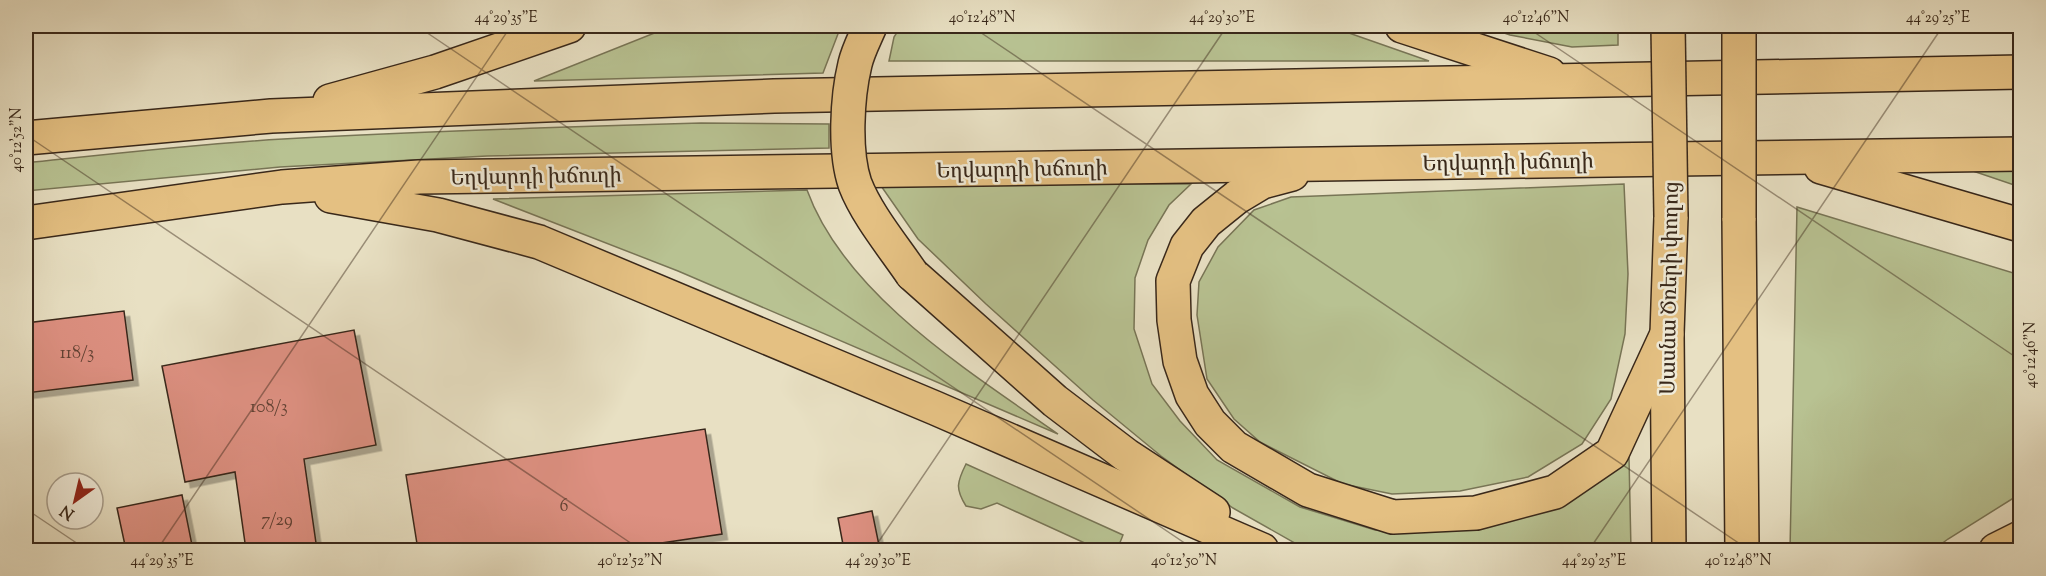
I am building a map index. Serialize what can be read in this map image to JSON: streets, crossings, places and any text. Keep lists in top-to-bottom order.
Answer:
{
  "streets": {
    "main road": ["Եղվարդի խճուղի", "Սասնա Ծռերի փողոց"]
  },
  "house_numbers": [
    "118/3",
    "108/3",
    "6",
    "7/29"
  ],
  "north": "bottom left",
  "coordinates": [
    "44°29'35\"E",
    "40°12'48\"N",
    "44°29'30\"E",
    "40°12'46\"N",
    "44°29'25\"E",
    "40°12'52\"N",
    "40°12'50\"N"
  ]
}
